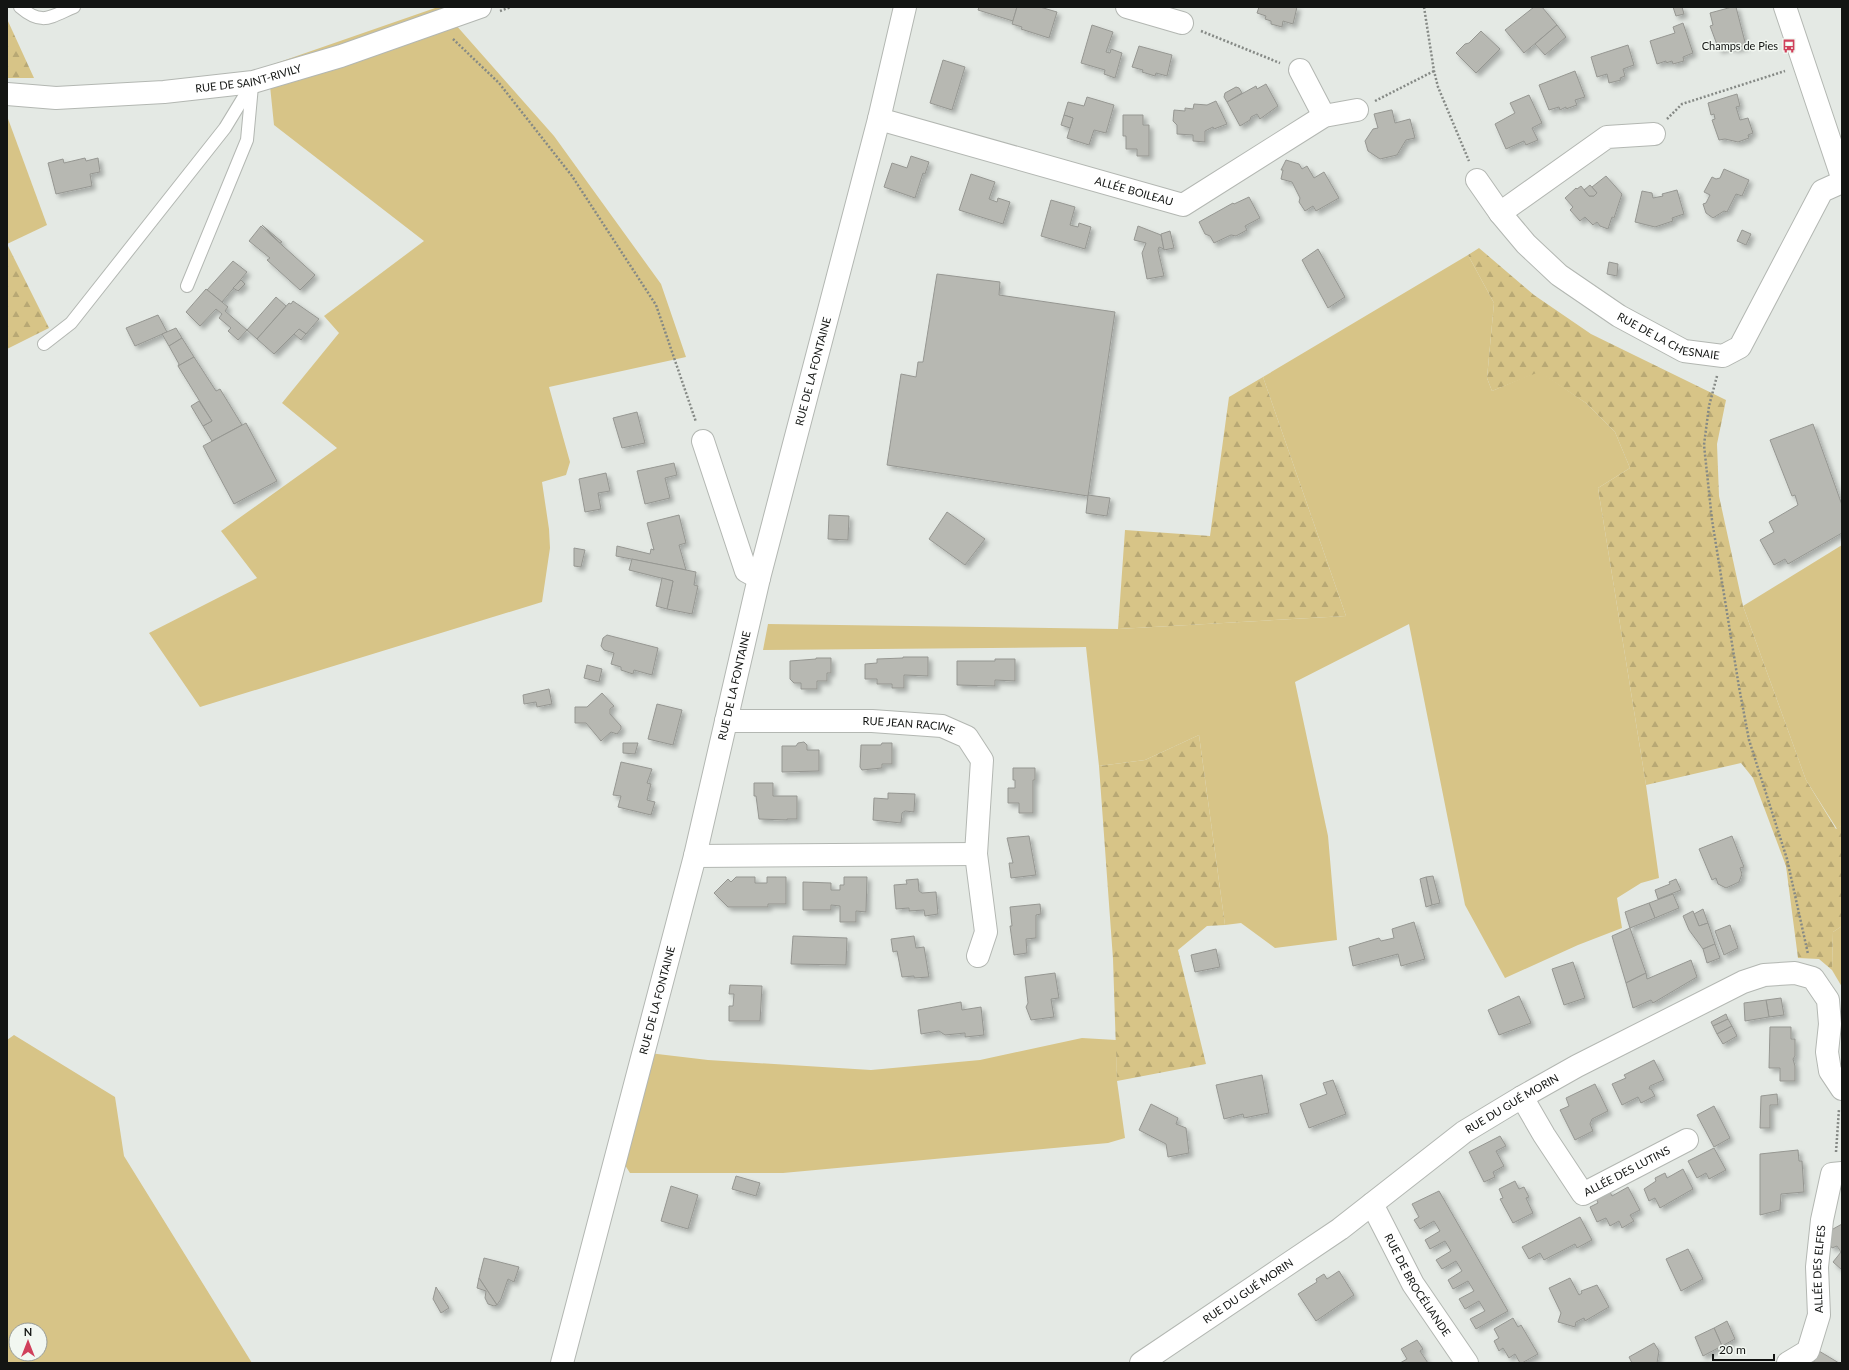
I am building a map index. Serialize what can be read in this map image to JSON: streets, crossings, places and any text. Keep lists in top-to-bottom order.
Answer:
{
  "streets": {
    "street": [
      "RUE DE SAINT-RIVILY",
      "ALLÉE BOILEAU",
      "RUE DE LA CHESNAIE",
      "RUE DE LA FONTAINE",
      "RUE JEAN RACINE",
      "RUE DU GUÉ MORIN",
      "ALLÉE DES LUTINS",
      "ALLÉE DES ELFES",
      "RUE DE BROCÉLIANDE"
    ]
  },
  "crossings": [
    ["ALLÉE BOILEAU", "RUE DE LA FONTAINE"],
    ["RUE DE LA FONTAINE", "RUE JEAN RACINE"],
    ["RUE DU GUÉ MORIN", "ALLÉE DES LUTINS"],
    ["RUE DU GUÉ MORIN", "RUE DE BROCÉLIANDE"]
  ],
  "places": {
    "bus stop": ["Champs de Pies"]
  },
  "scale_bar": "20 m",
  "north": "top"
}
